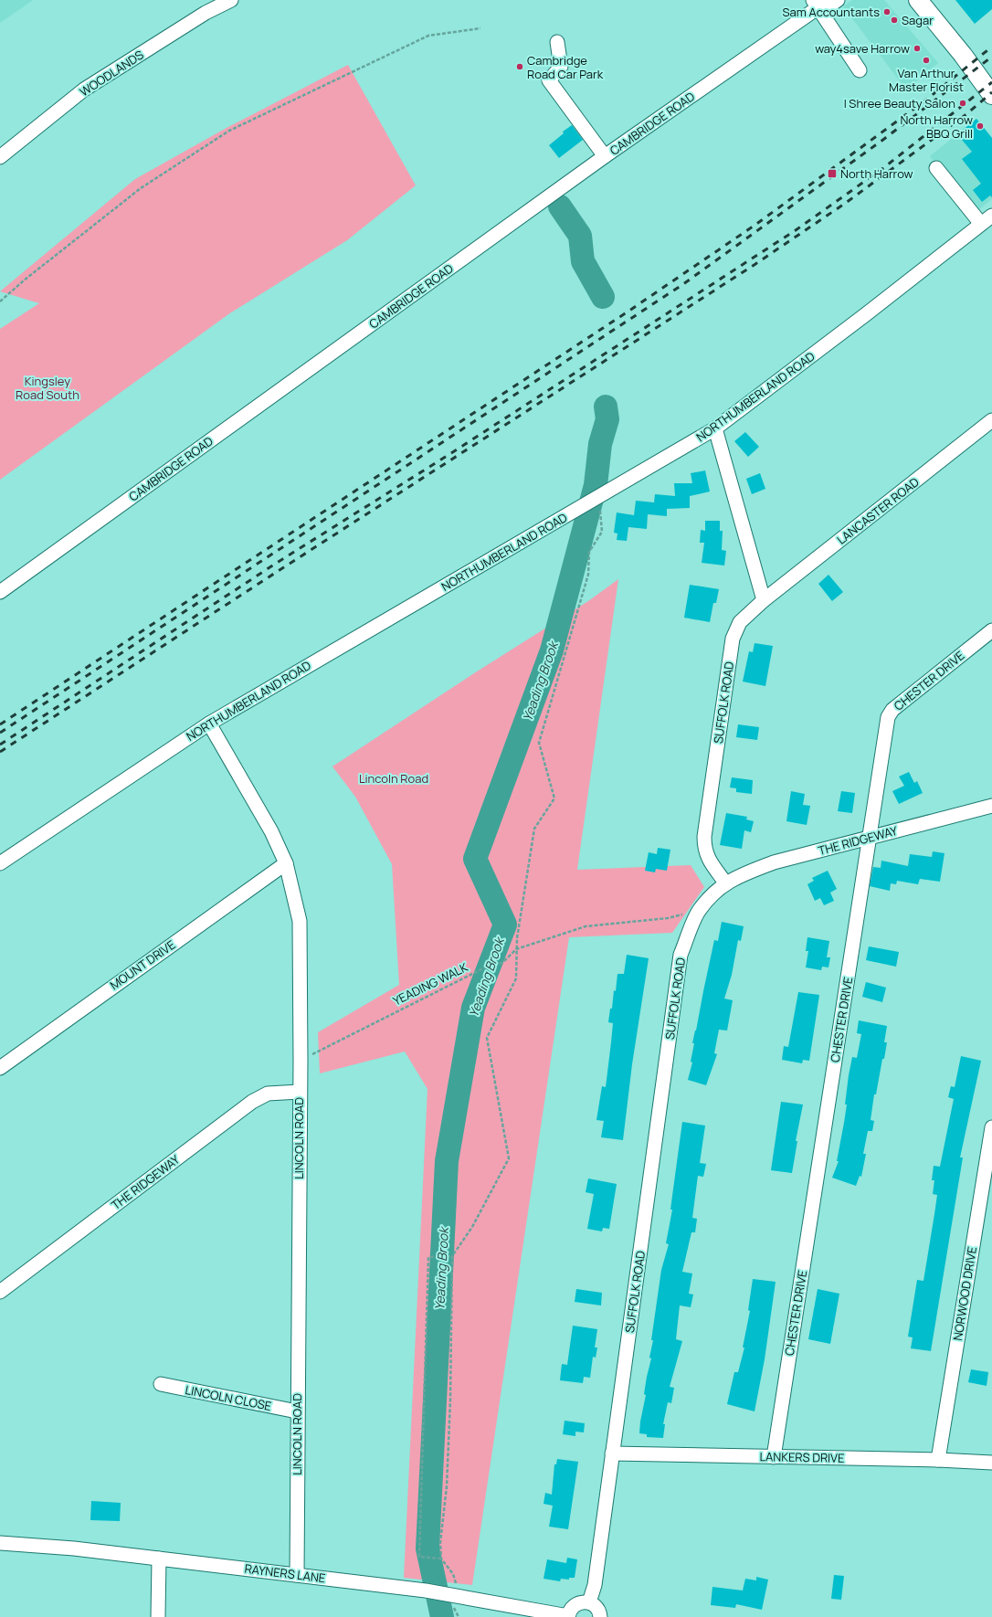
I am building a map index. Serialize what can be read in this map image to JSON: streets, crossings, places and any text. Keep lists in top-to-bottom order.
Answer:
{
  "streets": {
    "street": [
      "WOODLANDS",
      "CAMBRIDGE ROAD",
      "NORTHUMBERLAND ROAD",
      "LANCASTER ROAD",
      "CHESTER DRIVE",
      "SUFFOLK ROAD",
      "THE RIDGEWAY",
      "MOUNT DRIVE",
      "LINCOLN ROAD",
      "NORWOOD DRIVE",
      "LINCOLN CLOSE",
      "LANKERS DRIVE",
      "RAYNERS LANE"
    ],
    "path": ["YEADING WALK"]
  },
  "crossings": [
    ["NORTHUMBERLAND ROAD", "LINCOLN ROAD"],
    ["LANCASTER ROAD", "SUFFOLK ROAD"],
    ["CHESTER DRIVE", "THE RIDGEWAY"],
    ["CHESTER DRIVE", "LANKERS DRIVE"],
    ["SUFFOLK ROAD", "THE RIDGEWAY"],
    ["SUFFOLK ROAD", "YEADING WALK"],
    ["SUFFOLK ROAD", "LANKERS DRIVE"],
    ["SUFFOLK ROAD", "RAYNERS LANE"],
    ["THE RIDGEWAY", "LINCOLN ROAD"],
    ["MOUNT DRIVE", "LINCOLN ROAD"],
    ["YEADING WALK", "LINCOLN ROAD"],
    ["LINCOLN ROAD", "LINCOLN CLOSE"],
    ["LINCOLN ROAD", "RAYNERS LANE"],
    ["NORWOOD DRIVE", "LANKERS DRIVE"]
  ],
  "water": ["Yeading Brook"],
  "parks": ["Kingsley Road South", "Lincoln Road"],
  "places": {
    "other": [
      "Sam Accountants",
      "Sagar",
      "way4save Harrow",
      "Van Arthur Master Florist",
      "Cambridge Road Car Park",
      "I Shree Beauty Salon",
      "North Harrow BBQ Grill"
    ],
    "transit": ["North Harrow"]
  }
}
